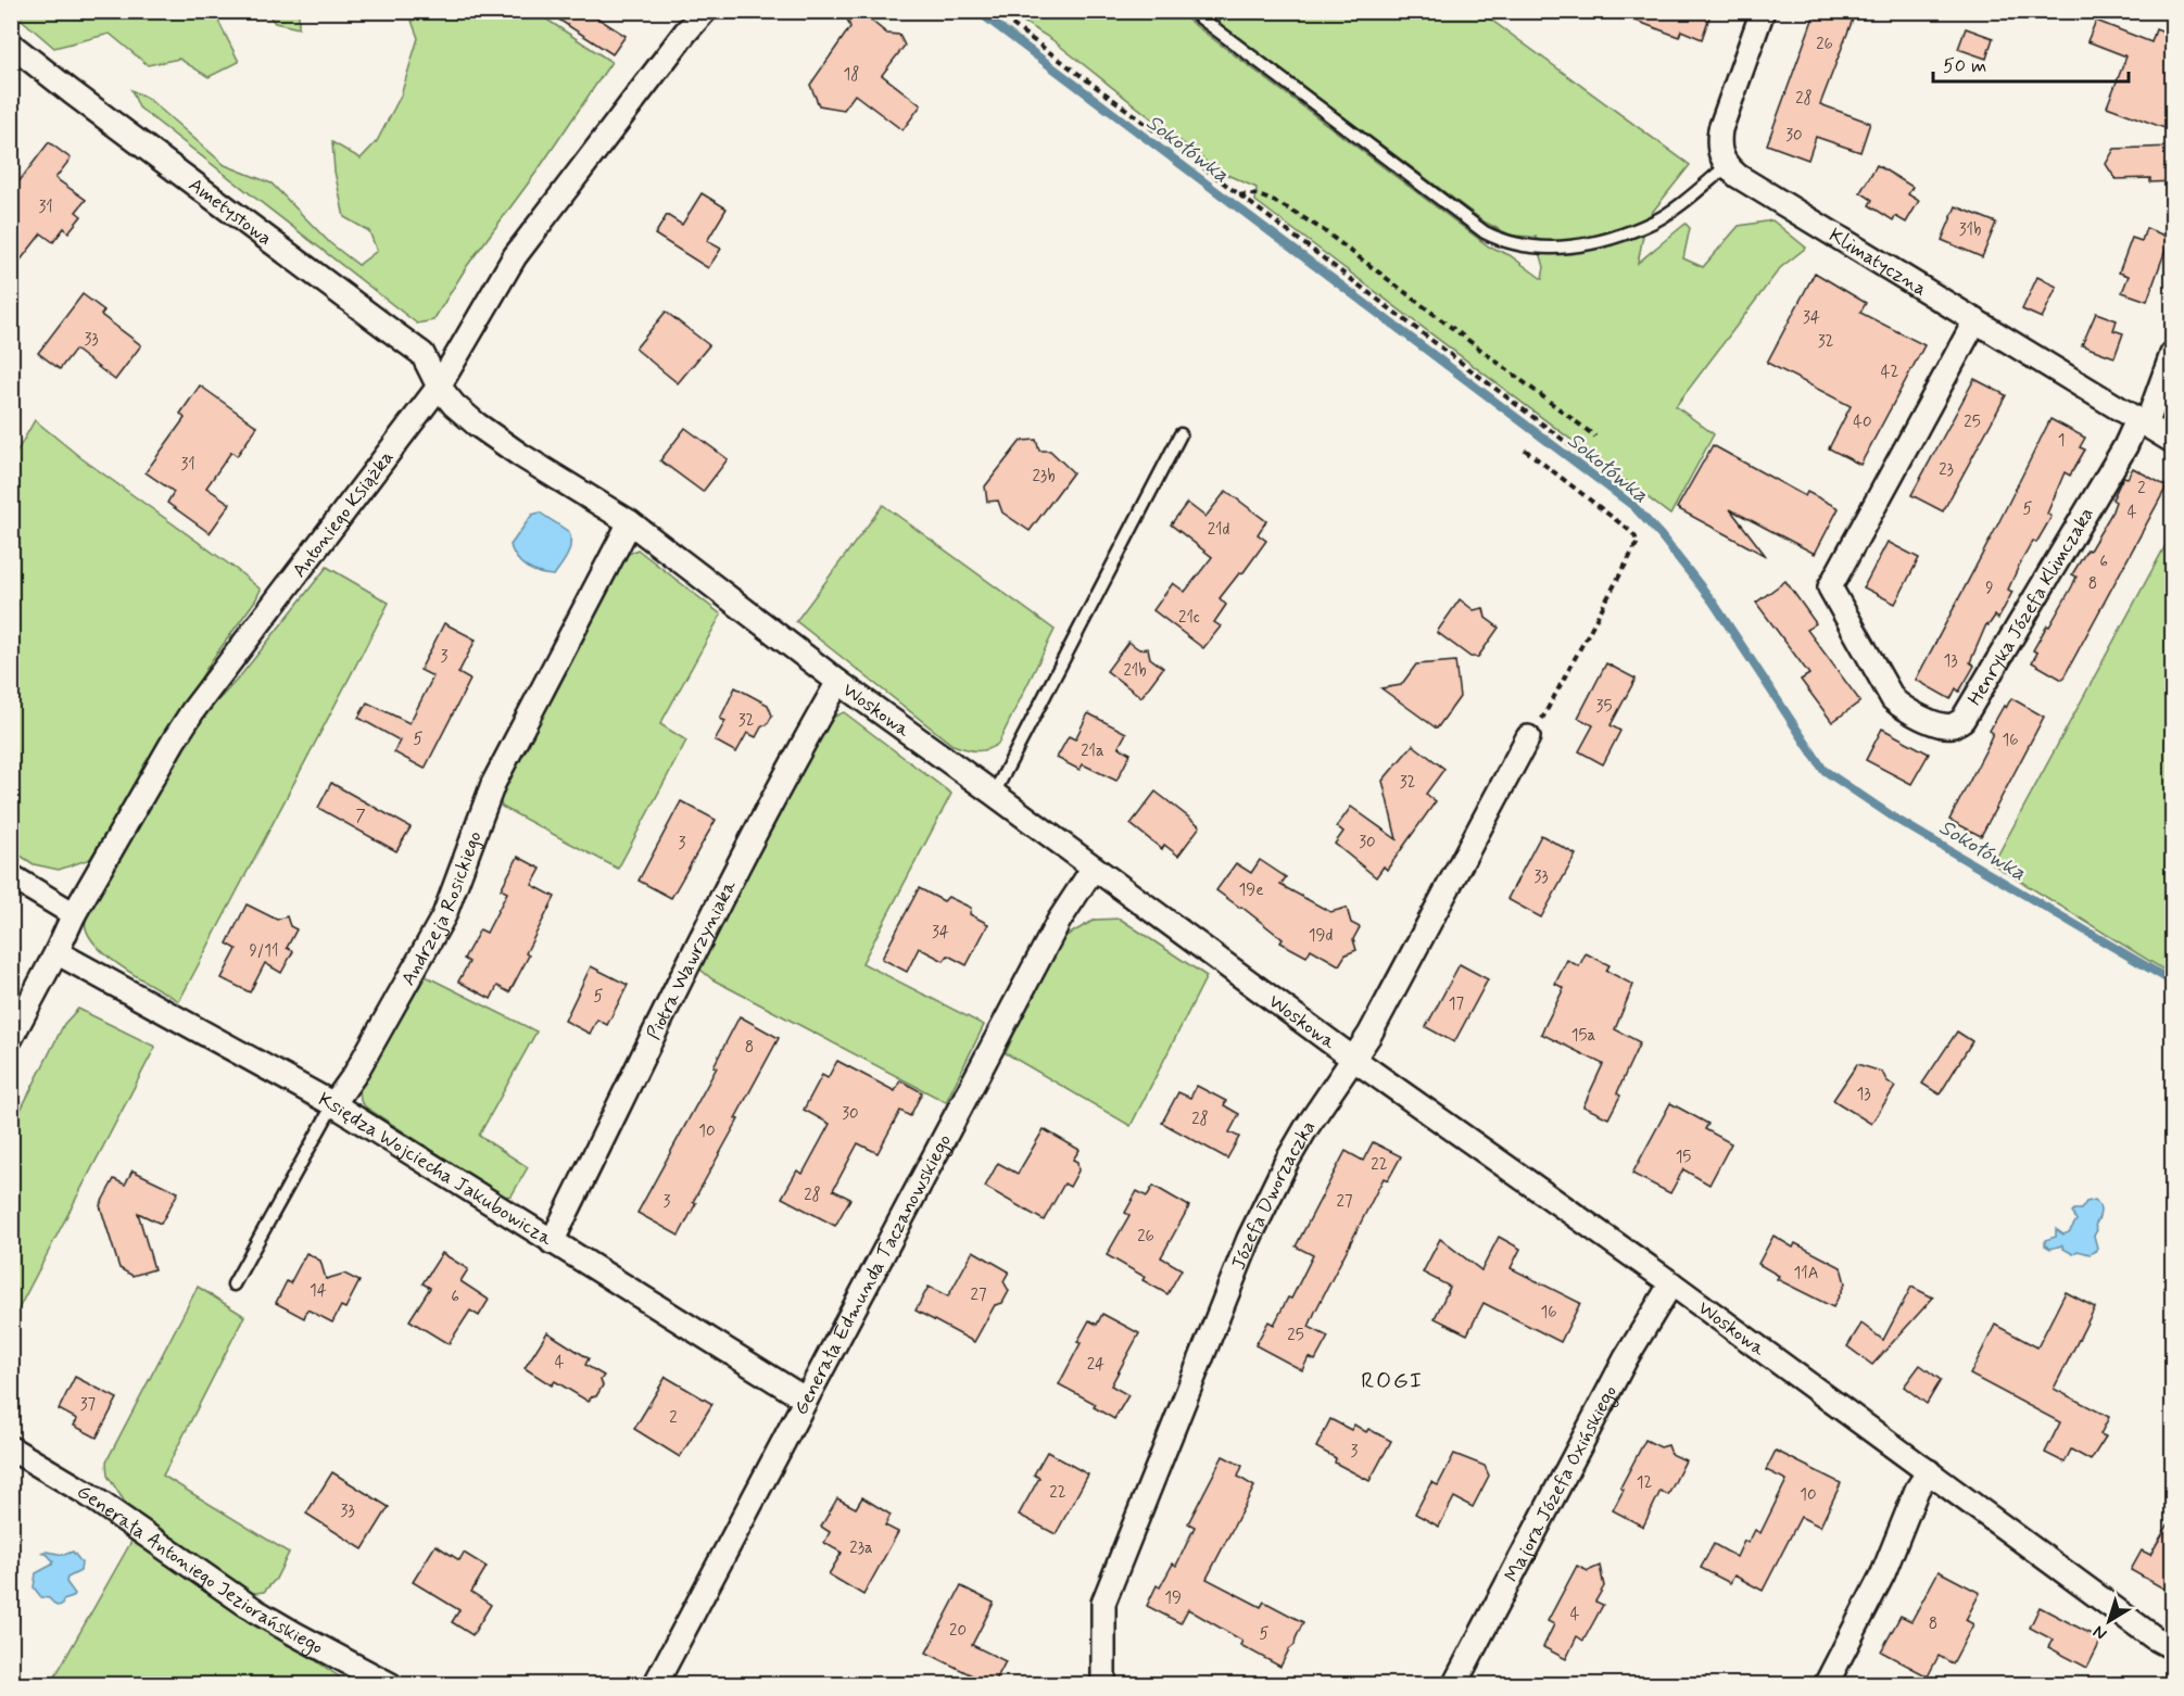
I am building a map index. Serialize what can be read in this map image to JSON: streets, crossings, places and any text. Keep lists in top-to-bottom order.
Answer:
{
  "streets": {
    "street": [
      "Ametystowa",
      "Klimatyczna",
      "Antoniego Książka",
      "Henryka Józefa Klimczaka",
      "Woskowa",
      "Andrzeja Rosickiego",
      "Piotra Wawrzyniaka",
      "Księdza Wojciecha Jakubowicza",
      "Józefa Dworzaczka",
      "Generała Edmunda Taczanowskiego",
      "Majora Józefa Oxińskiego",
      "Generała Antoniego Jeziorańskiego"
    ]
  },
  "crossings": [
    ["Ametystowa", "Antoniego Książka"],
    ["Ametystowa", "Woskowa"],
    ["Klimatyczna", "Henryka Józefa Klimczaka"],
    ["Antoniego Książka", "Woskowa"],
    ["Antoniego Książka", "Księdza Wojciecha Jakubowicza"],
    ["Woskowa", "Andrzeja Rosickiego"],
    ["Woskowa", "Piotra Wawrzyniaka"],
    ["Woskowa", "Józefa Dworzaczka"],
    ["Woskowa", "Generała Edmunda Taczanowskiego"],
    ["Woskowa", "Majora Józefa Oxińskiego"],
    ["Andrzeja Rosickiego", "Księdza Wojciecha Jakubowicza"],
    ["Piotra Wawrzyniaka", "Księdza Wojciecha Jakubowicza"],
    ["Księdza Wojciecha Jakubowicza", "Generała Edmunda Taczanowskiego"]
  ],
  "districts": ["ROGI"],
  "water": ["Sokołówka"],
  "house_numbers": [
    "26",
    "18",
    "28",
    "30",
    "31",
    "31b",
    "34",
    "33",
    "32",
    "42",
    "40",
    "25",
    "1",
    "31",
    "23",
    "23b",
    "2",
    "5",
    "4",
    "21d",
    "6",
    "8",
    "9",
    "21c",
    "3",
    "13",
    "21b",
    "35",
    "32",
    "5",
    "16",
    "21a",
    "32",
    "7",
    "30",
    "3",
    "33",
    "19e",
    "34",
    "19d",
    "9/11",
    "5",
    "17",
    "15a",
    "8",
    "13",
    "30",
    "28",
    "10",
    "15",
    "22",
    "28",
    "3",
    "27",
    "26",
    "11A",
    "14",
    "27",
    "6",
    "16",
    "25",
    "4",
    "24",
    "37",
    "2",
    "3",
    "12",
    "22",
    "10",
    "33",
    "23a",
    "19",
    "4",
    "8",
    "20",
    "5"
  ],
  "scale_bar": "50 m",
  "north": "bottom left"
}
